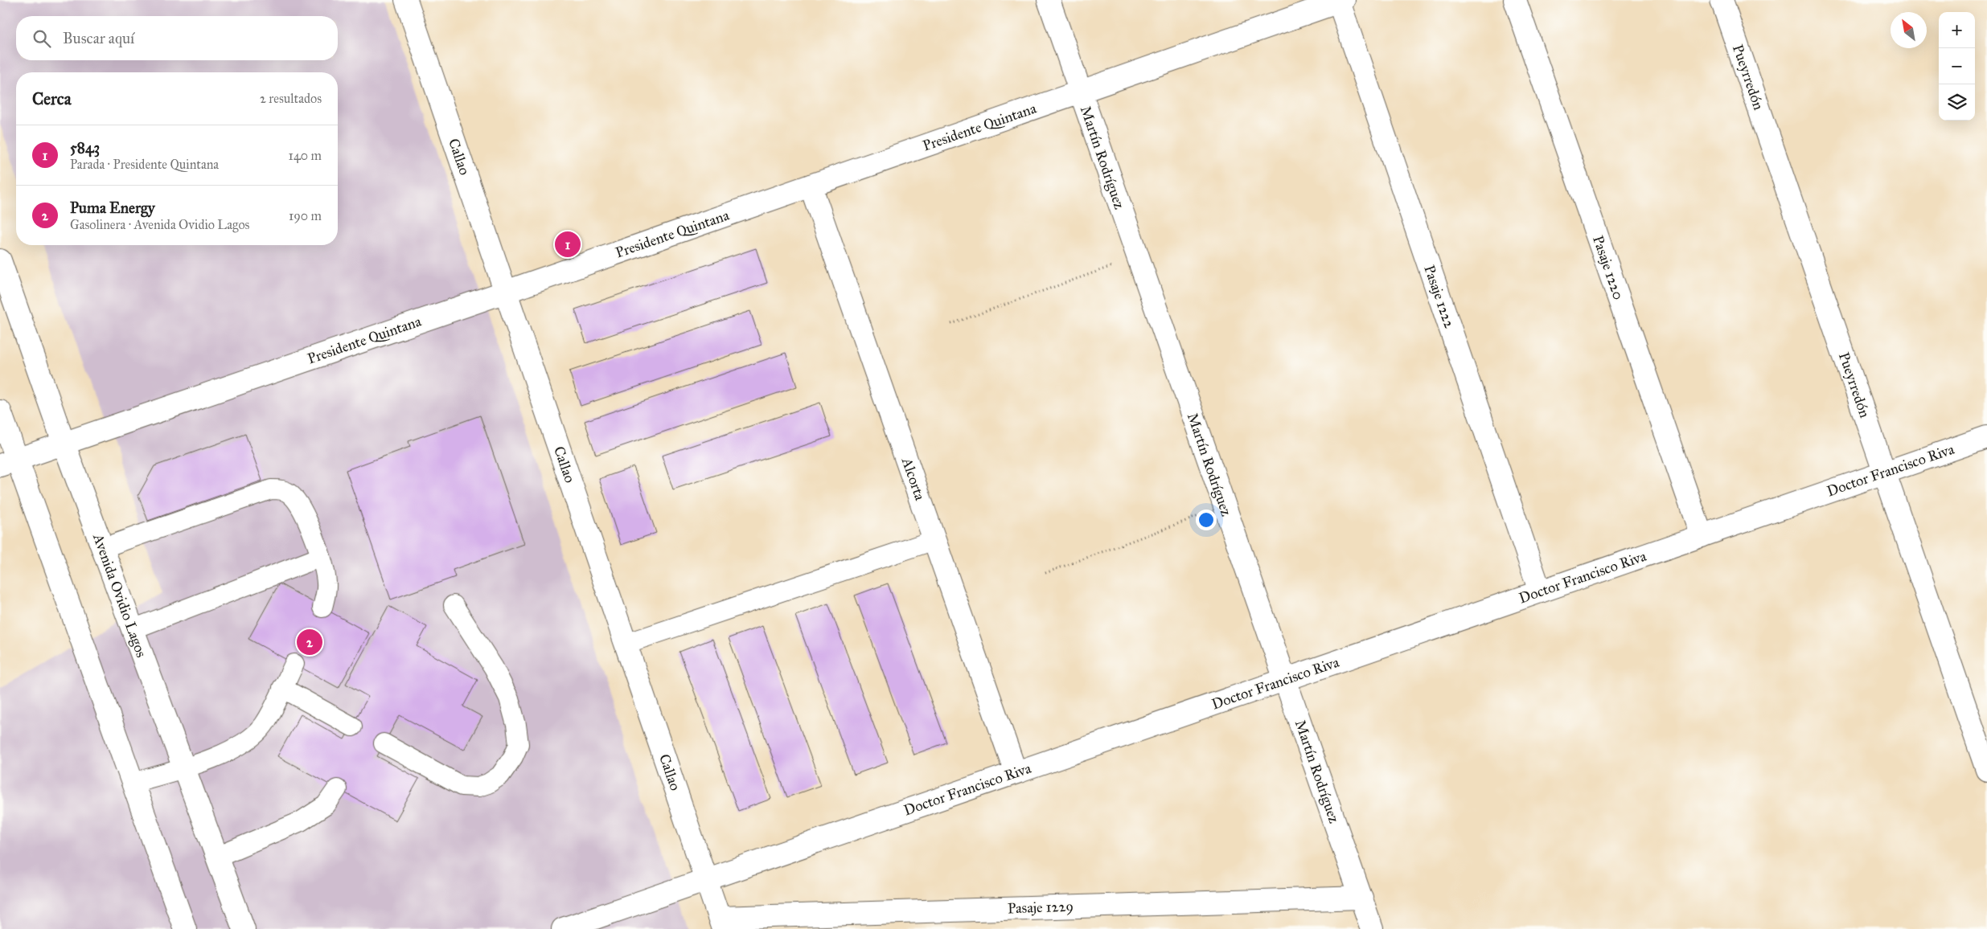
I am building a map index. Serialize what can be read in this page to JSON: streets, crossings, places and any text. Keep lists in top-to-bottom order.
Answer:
{
  "streets": {
    "street": [
      "Pueyrredón",
      "Presidente Quintana",
      "Callao",
      "Martín Rodríguez",
      "Pasaje 1220",
      "Pasaje 1222",
      "Doctor Francisco Riva",
      "Alcorta",
      "Avenida Ovidio Lagos",
      "Pasaje 1229"
    ]
  },
  "crossings": [
    ["Pueyrredón", "Doctor Francisco Riva"],
    ["Presidente Quintana", "Callao"],
    ["Presidente Quintana", "Martín Rodríguez"],
    ["Presidente Quintana", "Pasaje 1222"],
    ["Presidente Quintana", "Alcorta"],
    ["Presidente Quintana", "Avenida Ovidio Lagos"],
    ["Callao", "Doctor Francisco Riva"],
    ["Callao", "Pasaje 1229"],
    ["Martín Rodríguez", "Doctor Francisco Riva"],
    ["Martín Rodríguez", "Pasaje 1229"],
    ["Pasaje 1220", "Doctor Francisco Riva"],
    ["Pasaje 1222", "Doctor Francisco Riva"],
    ["Doctor Francisco Riva", "Alcorta"]
  ],
  "north": "top left",
  "page": {
    "map_buttons": ["+", "−"],
    "search": "Buscar aquí",
    "heading": ["Cerca", "2 resultados"],
    "list": [
      {
        "mark": "1",
        "name": "5843",
        "note": "Parada · Presidente Quintana",
        "value": "140 m"
      },
      {
        "mark": "2",
        "name": "Puma Energy",
        "note": "Gasolinera · Avenida Ovidio Lagos",
        "value": "190 m"
      }
    ],
    "pins": ["1", "2"]
  }
}
